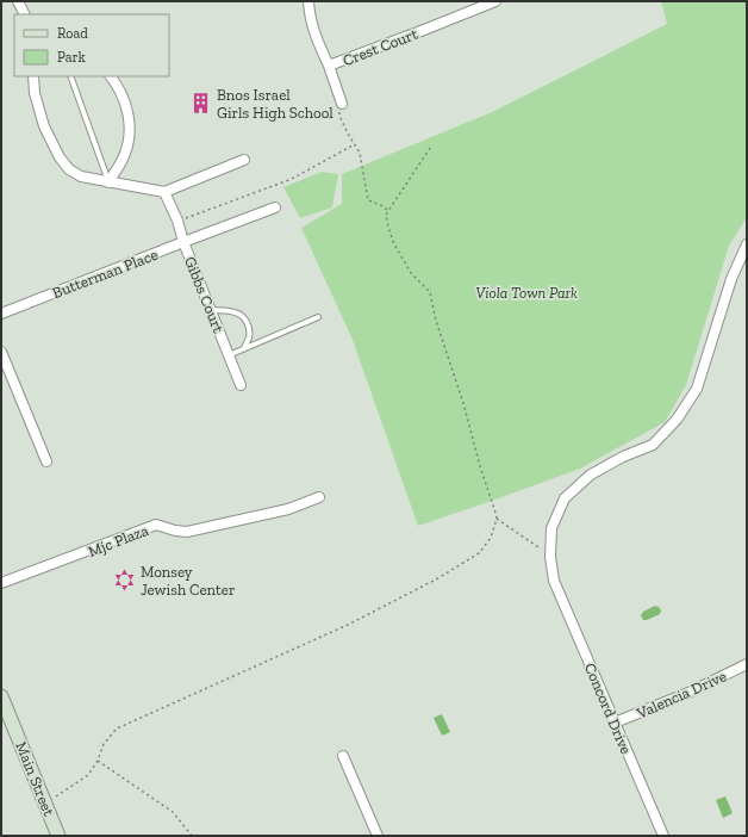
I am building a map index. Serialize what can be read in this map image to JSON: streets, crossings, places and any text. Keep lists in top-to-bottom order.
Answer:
{
  "streets": {
    "main road": ["Main Street"],
    "street": [
      "Crest Court",
      "Butterman Place",
      "Gibbs Court",
      "Mjc Plaza",
      "Valencia Drive",
      "Concord Drive"
    ]
  },
  "crossings": [
    ["Butterman Place", "Gibbs Court"],
    ["Valencia Drive", "Concord Drive"]
  ],
  "parks": ["Viola Town Park"],
  "places": {
    "building": ["Bnos Israel Girls High School"],
    "synagogue": ["Monsey Jewish Center"]
  },
  "legend": ["Road", "Park"]
}
